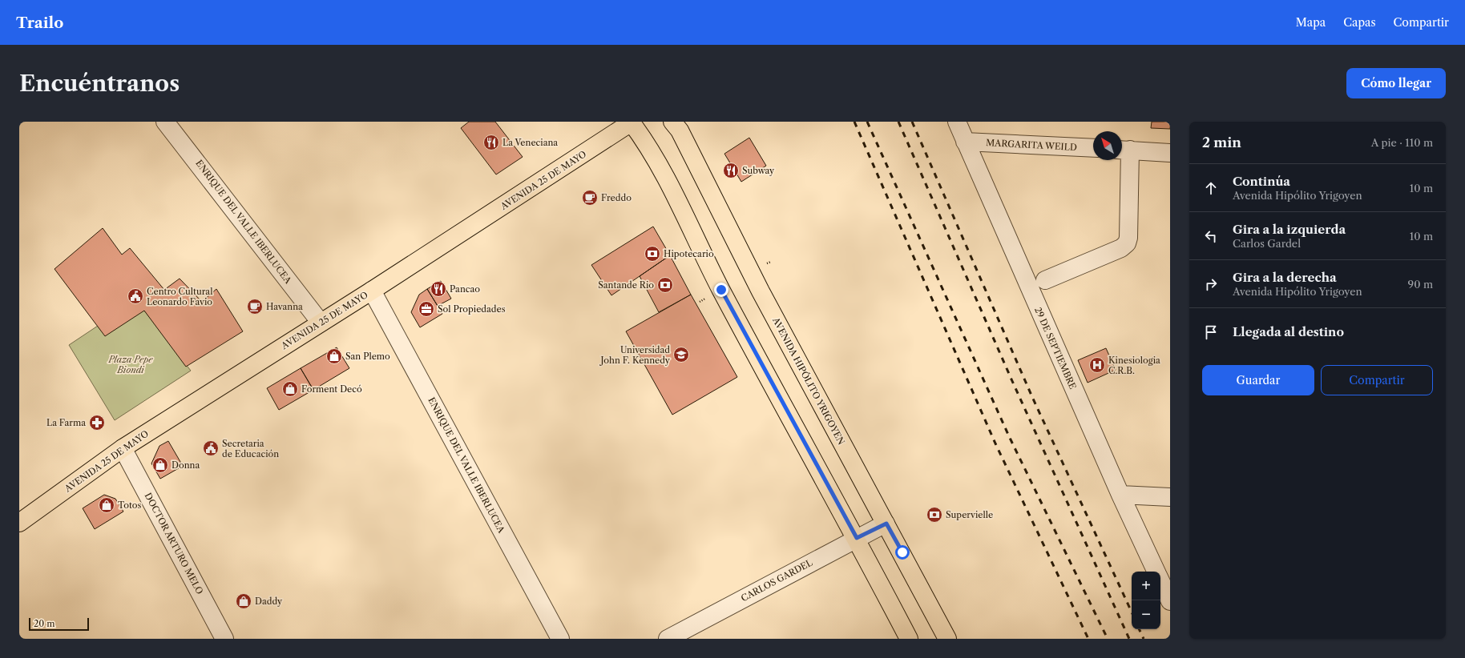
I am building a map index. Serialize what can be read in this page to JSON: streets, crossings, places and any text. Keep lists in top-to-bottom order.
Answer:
{
  "streets": {
    "main road": ["AVENIDA 25 DE MAYO", "AVENIDA HIPÓLITO YRIGOYEN"],
    "street": [
      "MARGARITA WEILD",
      "ENRIQUE DEL VALLE IBERLUCEA",
      "29 DE SEPTIEMBRE",
      "DOCTOR ARTURO MELO",
      "CARLOS GARDEL"
    ]
  },
  "crossings": [
    ["MARGARITA WEILD", "29 DE SEPTIEMBRE"],
    ["AVENIDA 25 DE MAYO", "ENRIQUE DEL VALLE IBERLUCEA"],
    ["AVENIDA 25 DE MAYO", "DOCTOR ARTURO MELO"],
    ["AVENIDA HIPÓLITO YRIGOYEN", "CARLOS GARDEL"]
  ],
  "parks": ["Plaza Pepe Biondi"],
  "places": {
    "restaurant": ["La Veneciana", "Subway", "Pancao"],
    "cafe": ["Freddo", "Havanna"],
    "bank": ["Hipotecario", "Santande Rio", "Supervielle"],
    "public building": ["Centro Cultural Leonardo Favio", "Secretaria de Educación"],
    "office": ["Sol Propiedades"],
    "school or university": ["Universidad John F. Kennedy"],
    "shop": [
      "San Plemo",
      "Forment Decó",
      "Donna",
      "Totos",
      "Daddy"
    ],
    "hospital": ["Kinesiologia C.R.B."],
    "pharmacy": ["La Farma"]
  },
  "scale_bar": "20 m",
  "north": "top left",
  "page": {
    "header": "Trailo",
    "nav": ["Mapa", "Capas", "Compartir"],
    "buttons": [
      "Cómo llegar",
      ["Guardar", "Compartir"]
    ],
    "title": "Encuéntranos",
    "heading": ["2 min", "A pie · 110 m"],
    "list": [
      ["Continúa", "Avenida Hipólito Yrigoyen", "10 m"],
      ["Gira a la izquierda", "Carlos Gardel", "10 m"],
      ["Gira a la derecha", "Avenida Hipólito Yrigoyen", "90 m"],
      "Llegada al destino"
    ],
    "map_buttons": ["+", "−"],
    "scale": "20 m"
  }
}
